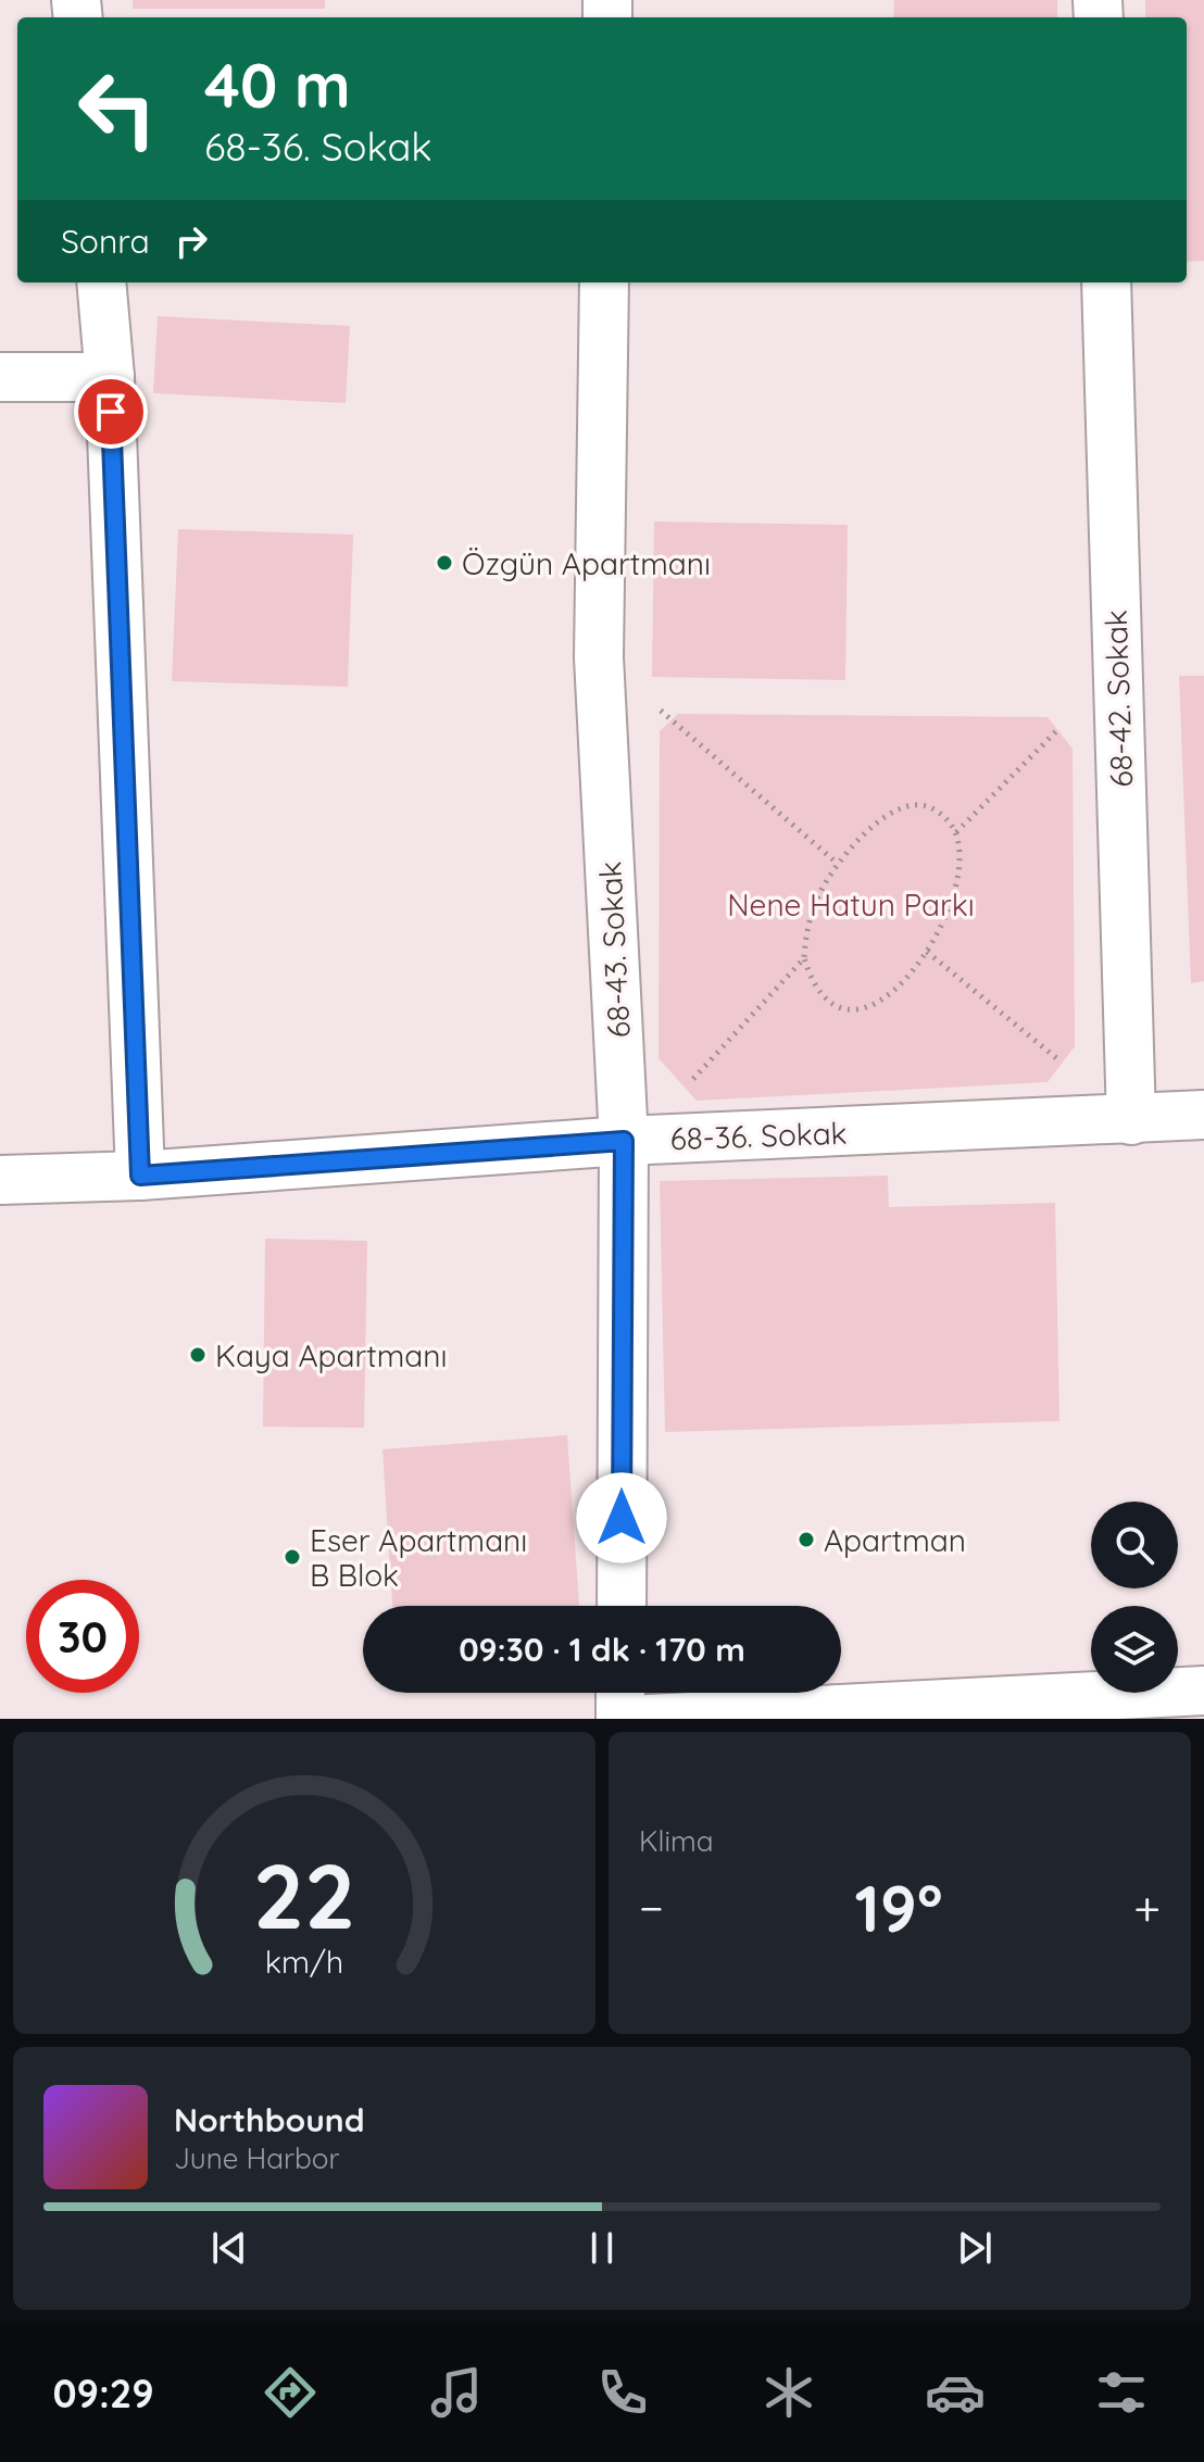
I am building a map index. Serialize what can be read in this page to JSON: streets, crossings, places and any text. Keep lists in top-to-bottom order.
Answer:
{
  "streets": {
    "street": ["68-42. Sokak", "68-43. Sokak", "68-36. Sokak"]
  },
  "crossings": [
    ["68-42. Sokak", "68-36. Sokak"],
    ["68-43. Sokak", "68-36. Sokak"]
  ],
  "parks": ["Nene Hatun Parkı"],
  "places": [
    "Özgün Apartmanı",
    "Kaya Apartmanı",
    "Apartman",
    "Eser Apartmanı B Blok"
  ],
  "page": {
    "turn": ["40 m", "68-36. Sokak"],
    "then": "Sonra",
    "limit": "30",
    "trip": "09:30 · 1 dk · 170 m",
    "tile": "Klima",
    "heat": ["−", "19°", "+"],
    "song": ["Northbound", "June Harbor"],
    "tabs": "09:29",
    "gauge": ["22", "km/h"]
  }
}
